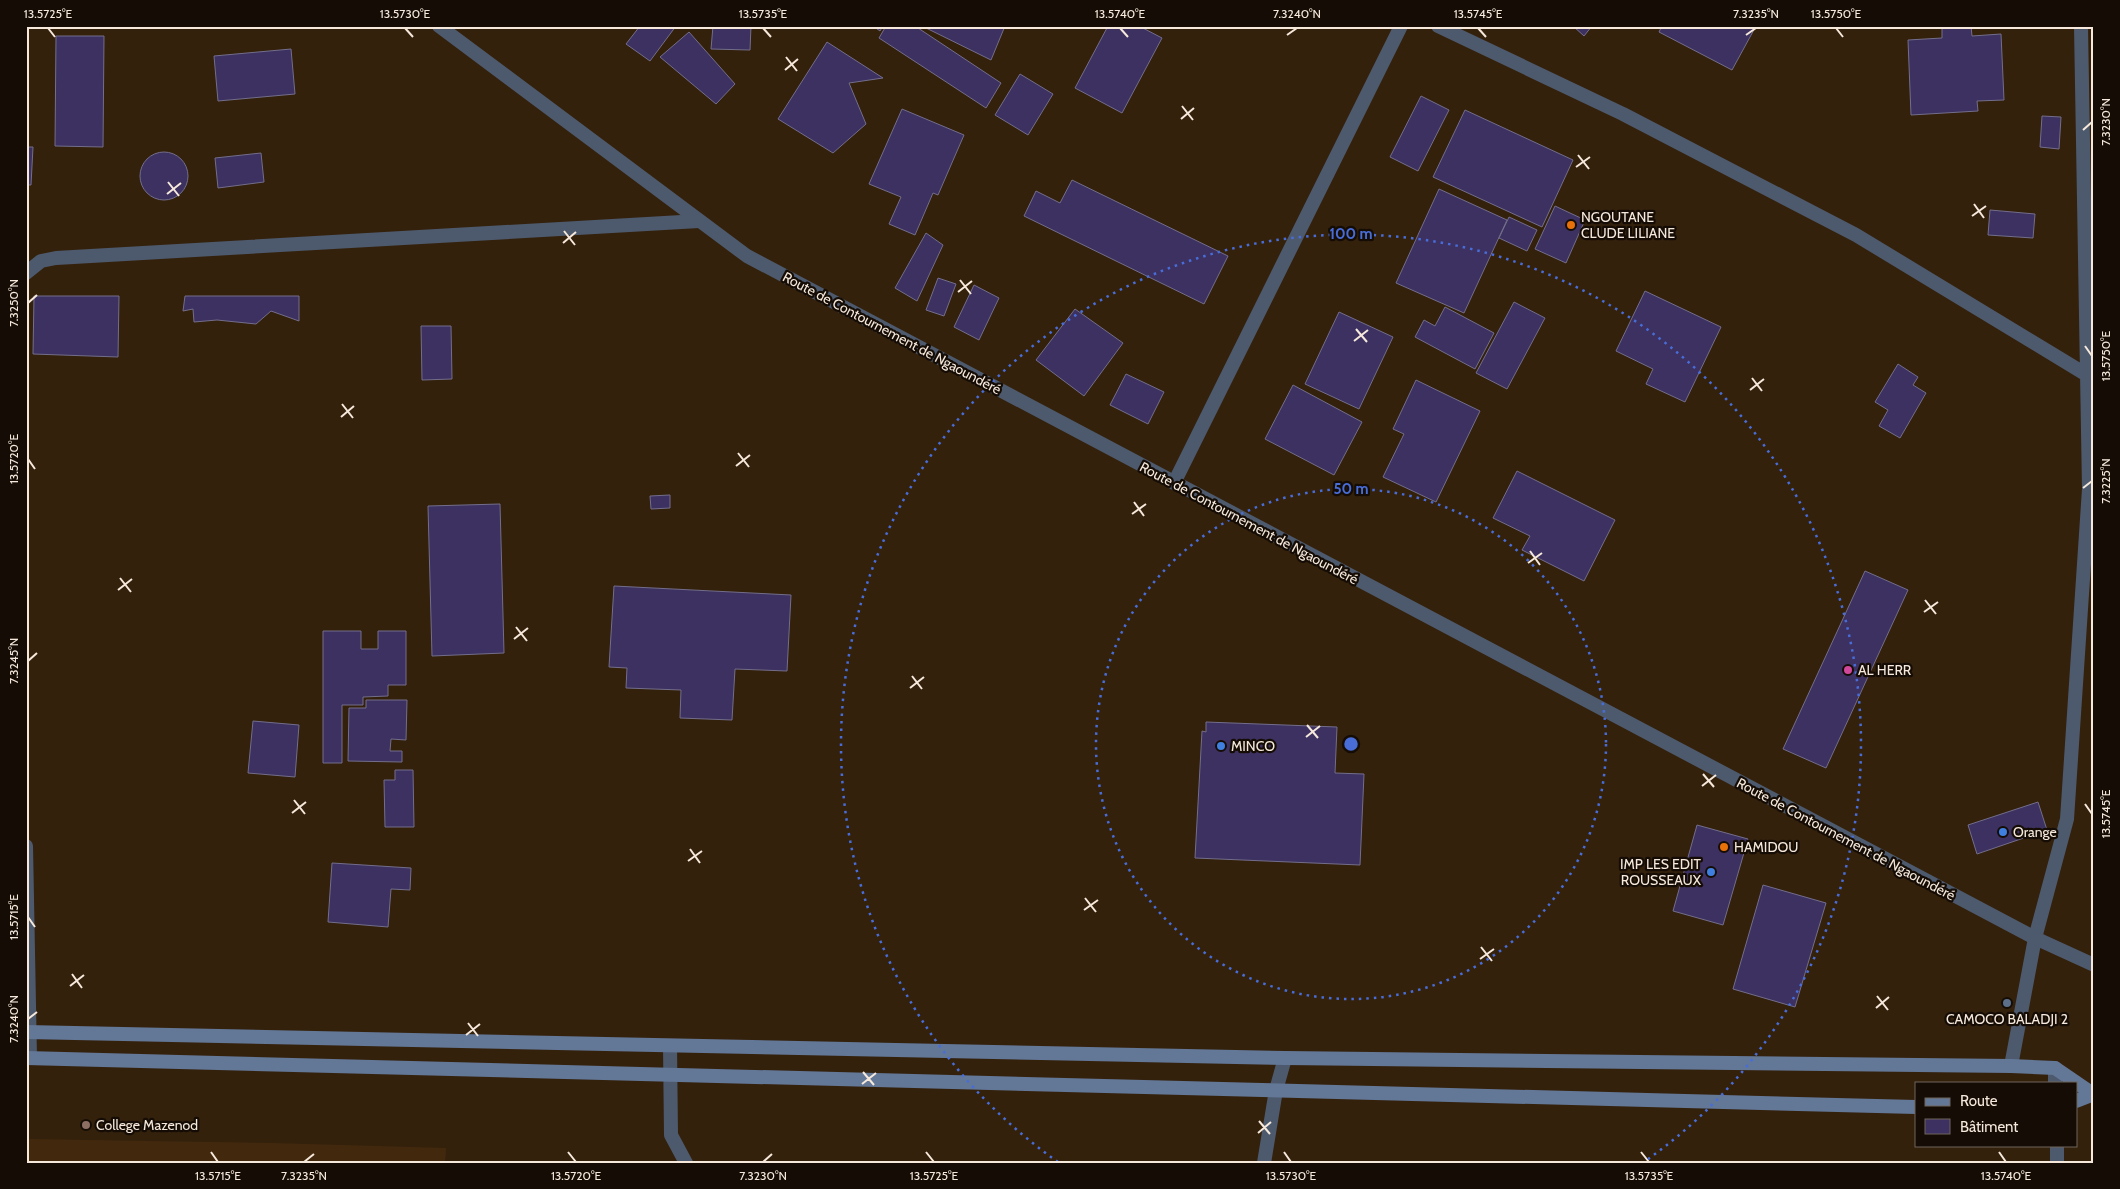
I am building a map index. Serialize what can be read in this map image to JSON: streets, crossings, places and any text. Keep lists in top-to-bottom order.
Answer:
{
  "streets": {
    "street": ["Route de Contournement de Ngaoundéré"]
  },
  "places": [
    "NGOUTANE CLUDE LILIANE",
    "AL HERR",
    "MINCO",
    "Orange",
    "HAMIDOU",
    "IMP LES EDIT ROUSSEAUX",
    "CAMOCO BALADJI 2",
    "College Mazenod"
  ],
  "legend": ["Route", "Bâtiment"],
  "coordinates": [
    "13.5725°E",
    "13.5730°E",
    "13.5735°E",
    "13.5740°E",
    "7.3240°N",
    "13.5745°E",
    "7.3235°N",
    "13.5750°E",
    "7.3230°N",
    "7.3250°N",
    "13.5720°E",
    "7.3225°N",
    "7.3245°N",
    "13.5715°E"
  ],
  "rings": ["100 m", "50 m"]
}
